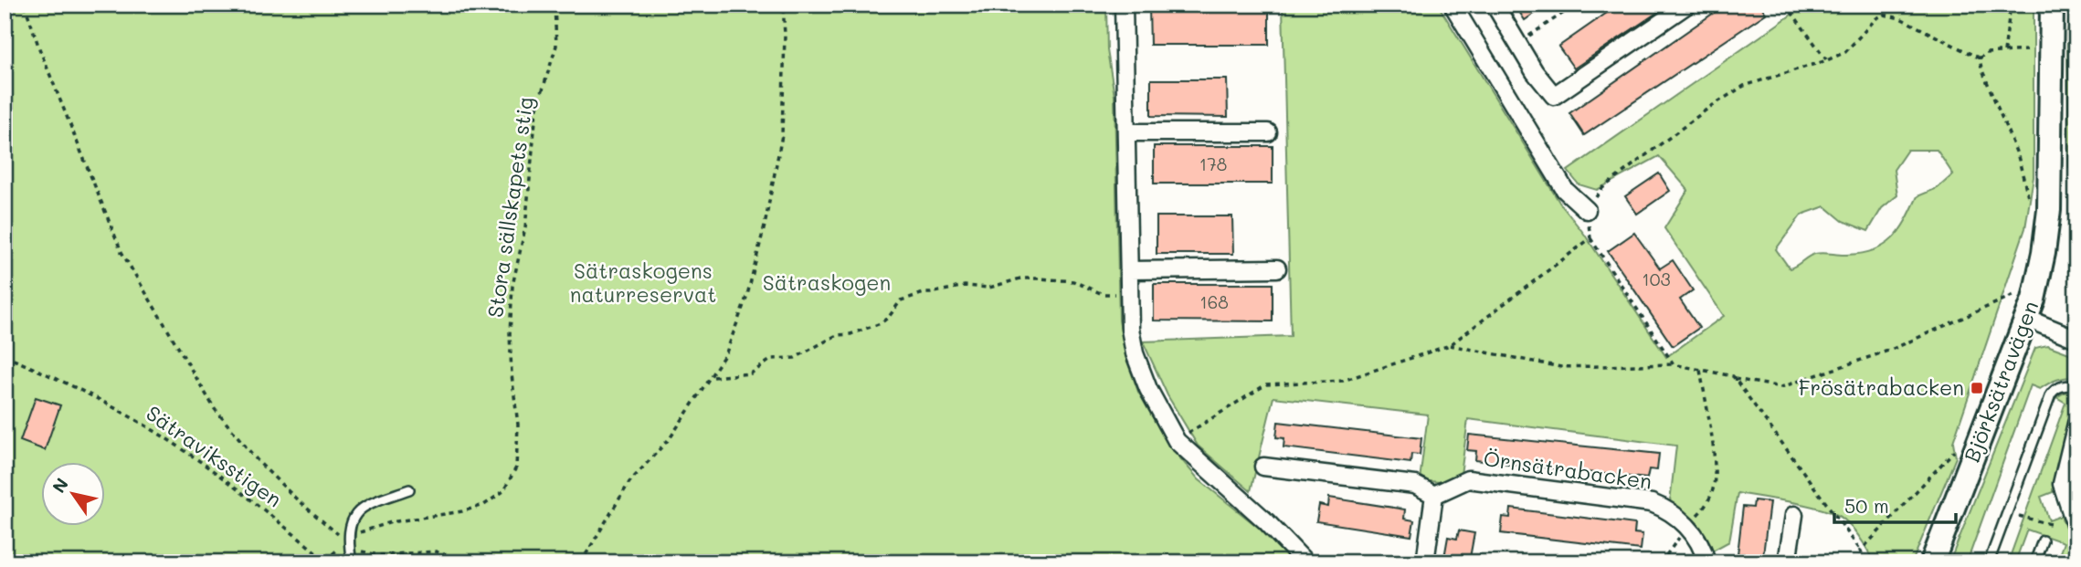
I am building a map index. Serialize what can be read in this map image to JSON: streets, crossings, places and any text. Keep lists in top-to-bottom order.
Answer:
{
  "streets": {
    "street": ["Björksätravägen", "Örnsätrabacken"],
    "path": ["Stora sällskapets stig", "Sätraviksstigen"]
  },
  "parks": ["Sätraskogens naturreservat", "Sätraskogen"],
  "places": {
    "transit": ["Frösätrabacken"]
  },
  "house_numbers": ["178", "103", "168"],
  "scale_bar": "50 m",
  "north": "top left"
}
